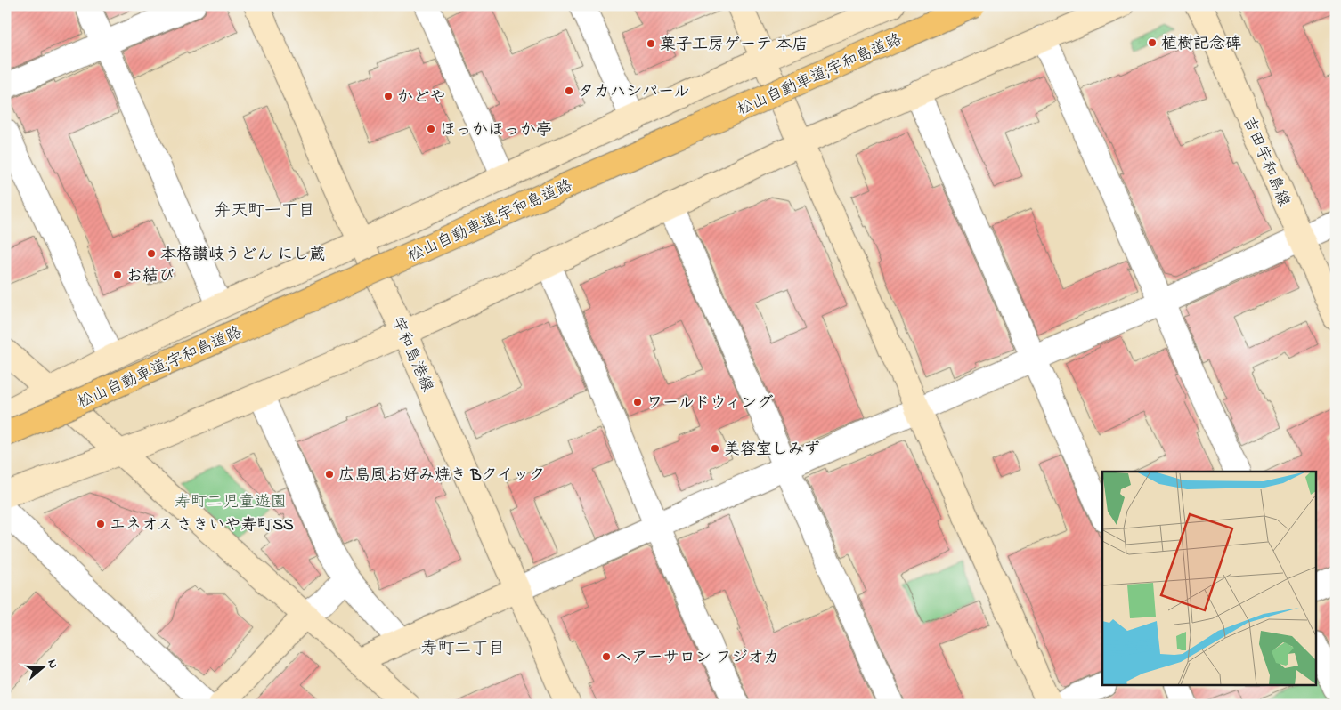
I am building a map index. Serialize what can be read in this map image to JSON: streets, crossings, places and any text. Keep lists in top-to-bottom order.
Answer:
{
  "streets": {
    "highway": ["松山自動車道;宇和島道路"],
    "street": ["吉田宇和島線", "宇和島港線"]
  },
  "districts": ["弁天町一丁目", "寿町二丁目"],
  "parks": ["寿町二児童遊園"],
  "places": [
    "植樹記念碑",
    "菓子工房ゲーテ 本店",
    "タカハシパール",
    "かどや",
    "ほっかほっか亭",
    "本格讃岐うどん にし蔵",
    "お結び",
    "ワールドウィング",
    "美容室しみず",
    "広島風お好み焼き Bクイック",
    "エネオス さきいや寿町SS",
    "ヘアーサロン フジオカ"
  ],
  "north": "right"
}
